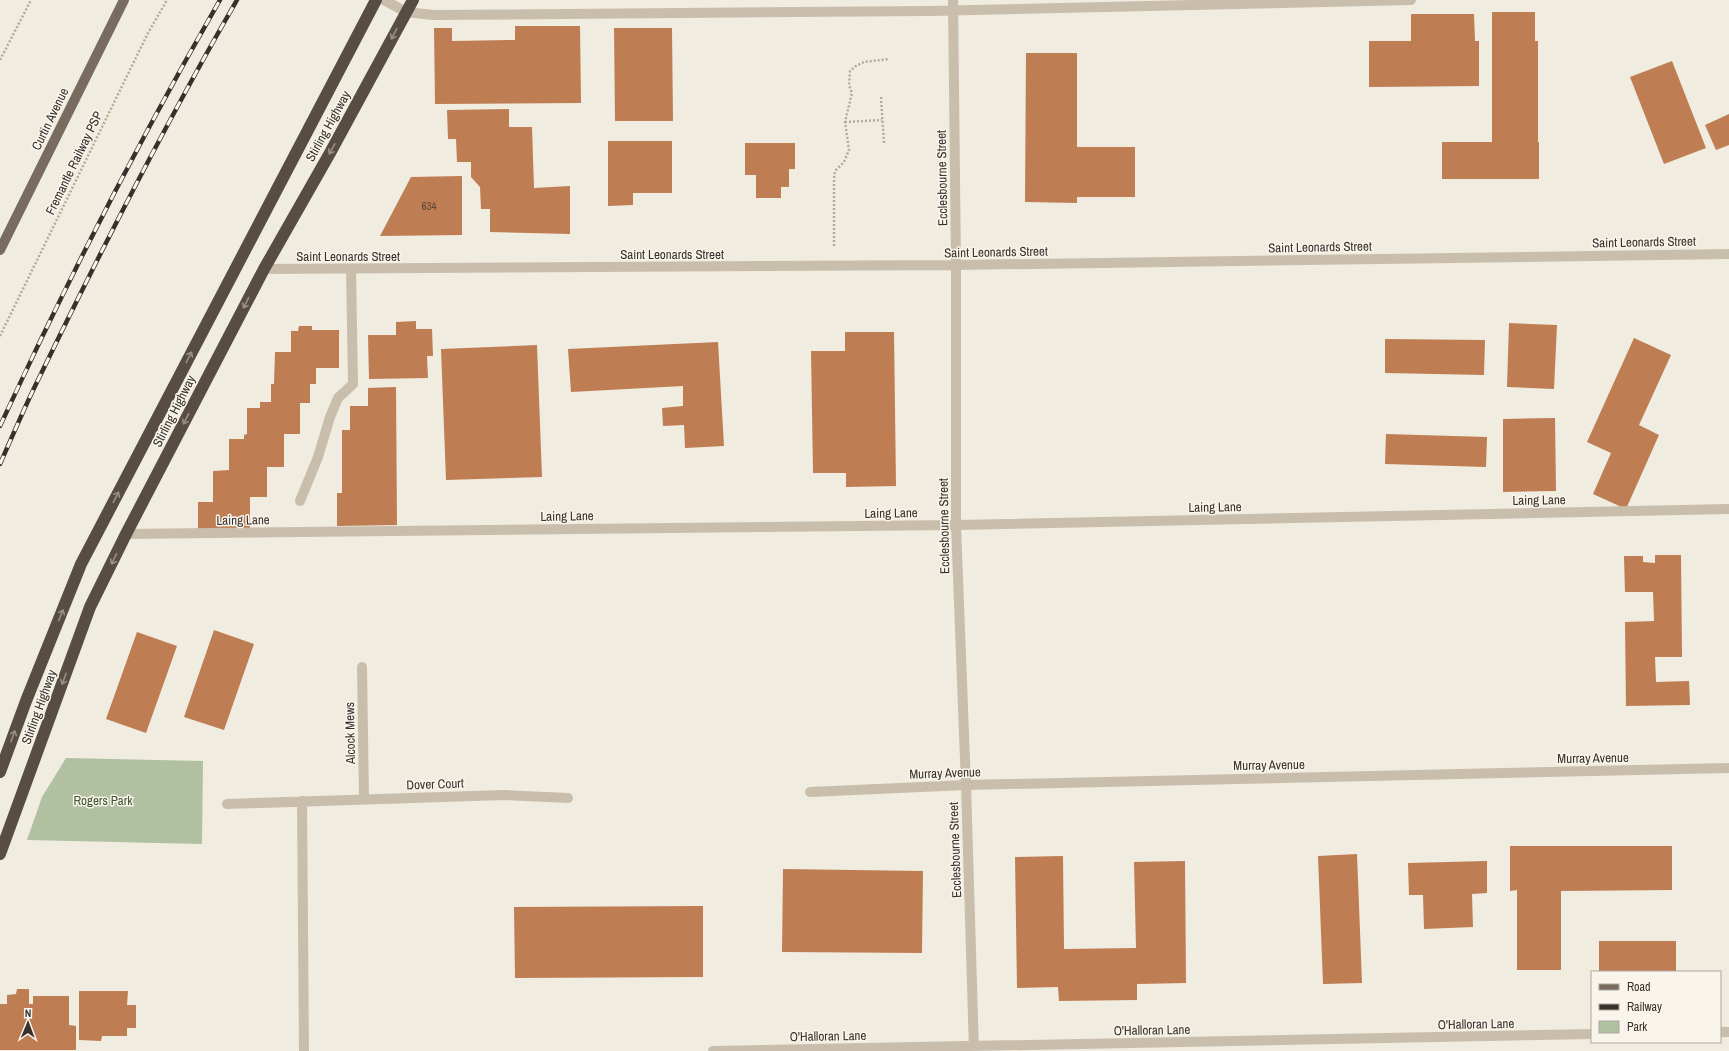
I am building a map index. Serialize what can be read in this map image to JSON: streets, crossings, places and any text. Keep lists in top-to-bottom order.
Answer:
{
  "streets": {
    "highway": ["Stirling Highway"],
    "main road": ["Curtin Avenue"],
    "street": [
      "Ecclesbourne Street",
      "Saint Leonards Street",
      "Laing Lane",
      "Alcock Mews",
      "Murray Avenue",
      "Dover Court",
      "O'Halloran Lane"
    ],
    "path": ["Fremantle Railway PSP"]
  },
  "crossings": [
    ["Stirling Highway", "Saint Leonards Street"],
    ["Stirling Highway", "Laing Lane"],
    ["Ecclesbourne Street", "Saint Leonards Street"],
    ["Ecclesbourne Street", "Laing Lane"],
    ["Ecclesbourne Street", "Murray Avenue"],
    ["Ecclesbourne Street", "O'Halloran Lane"],
    ["Alcock Mews", "Dover Court"]
  ],
  "parks": ["Rogers Park"],
  "house_numbers": ["634"],
  "legend": ["Road", "Railway", "Park"],
  "north": "top"
}
